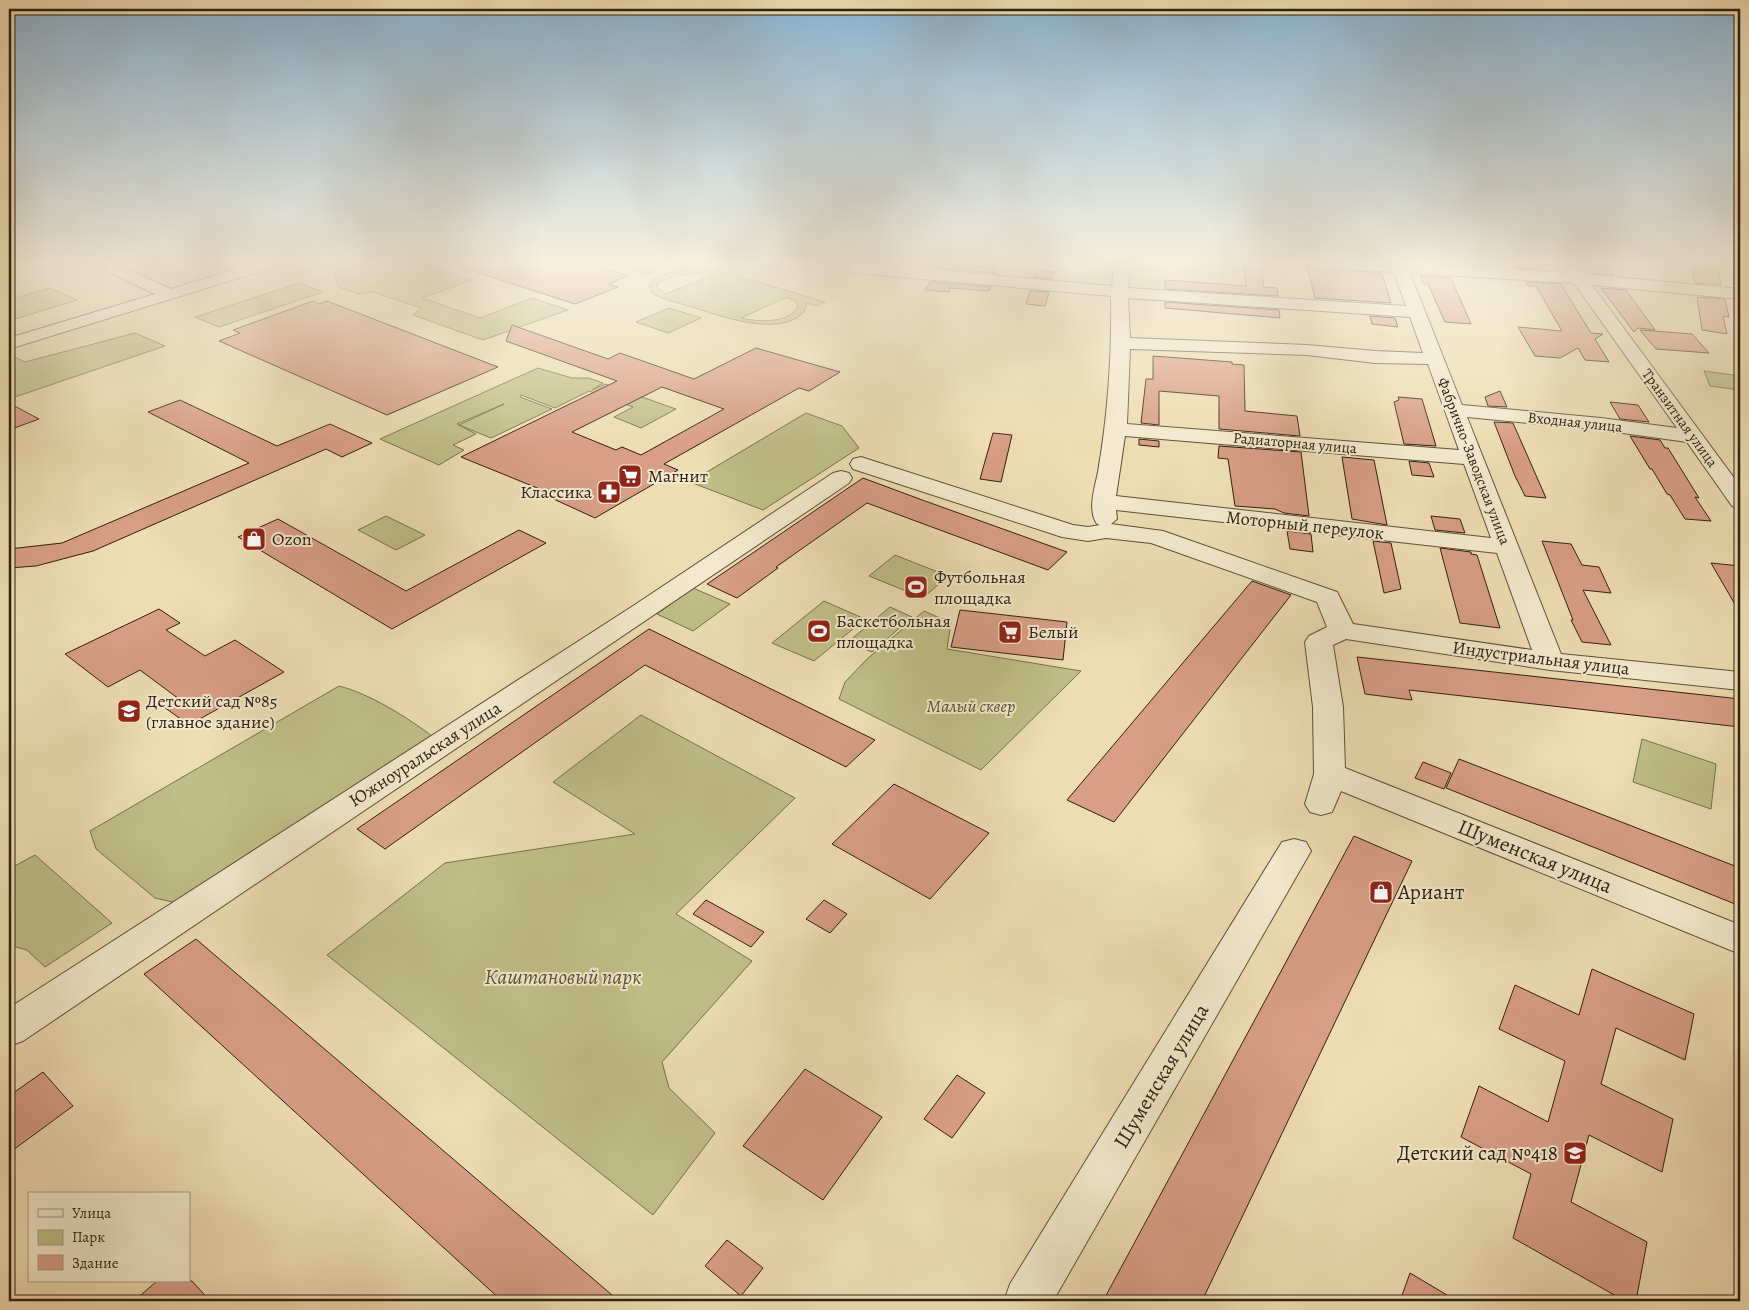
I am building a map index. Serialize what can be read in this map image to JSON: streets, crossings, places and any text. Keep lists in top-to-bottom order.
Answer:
{
  "streets": {
    "street": [
      "Транзитная улица",
      "Входная улица",
      "Радиаторная улица",
      "Фабрично-Заводская улица",
      "Моторный переулок",
      "Индустриальная улица",
      "Южноуральская улица",
      "Шуменская улица"
    ]
  },
  "crossings": [
    ["Транзитная улица", "Входная улица"],
    ["Входная улица", "Фабрично-Заводская улица"],
    ["Радиаторная улица", "Фабрично-Заводская улица"],
    ["Фабрично-Заводская улица", "Моторный переулок"],
    ["Фабрично-Заводская улица", "Индустриальная улица"]
  ],
  "parks": ["Малый сквер", "Каштановый парк"],
  "places": {
    "supermarket": ["Магнит", "Белый"],
    "pharmacy": ["Классика"],
    "shop": ["Ozon", "Ариант"],
    "sports": ["Футбольная площадка", "Баскетбольная площадка"],
    "school or university": ["Детский сад №85 (главное здание)", "Детский сад №418"]
  },
  "legend": ["Улица", "Парк", "Здание"]
}
